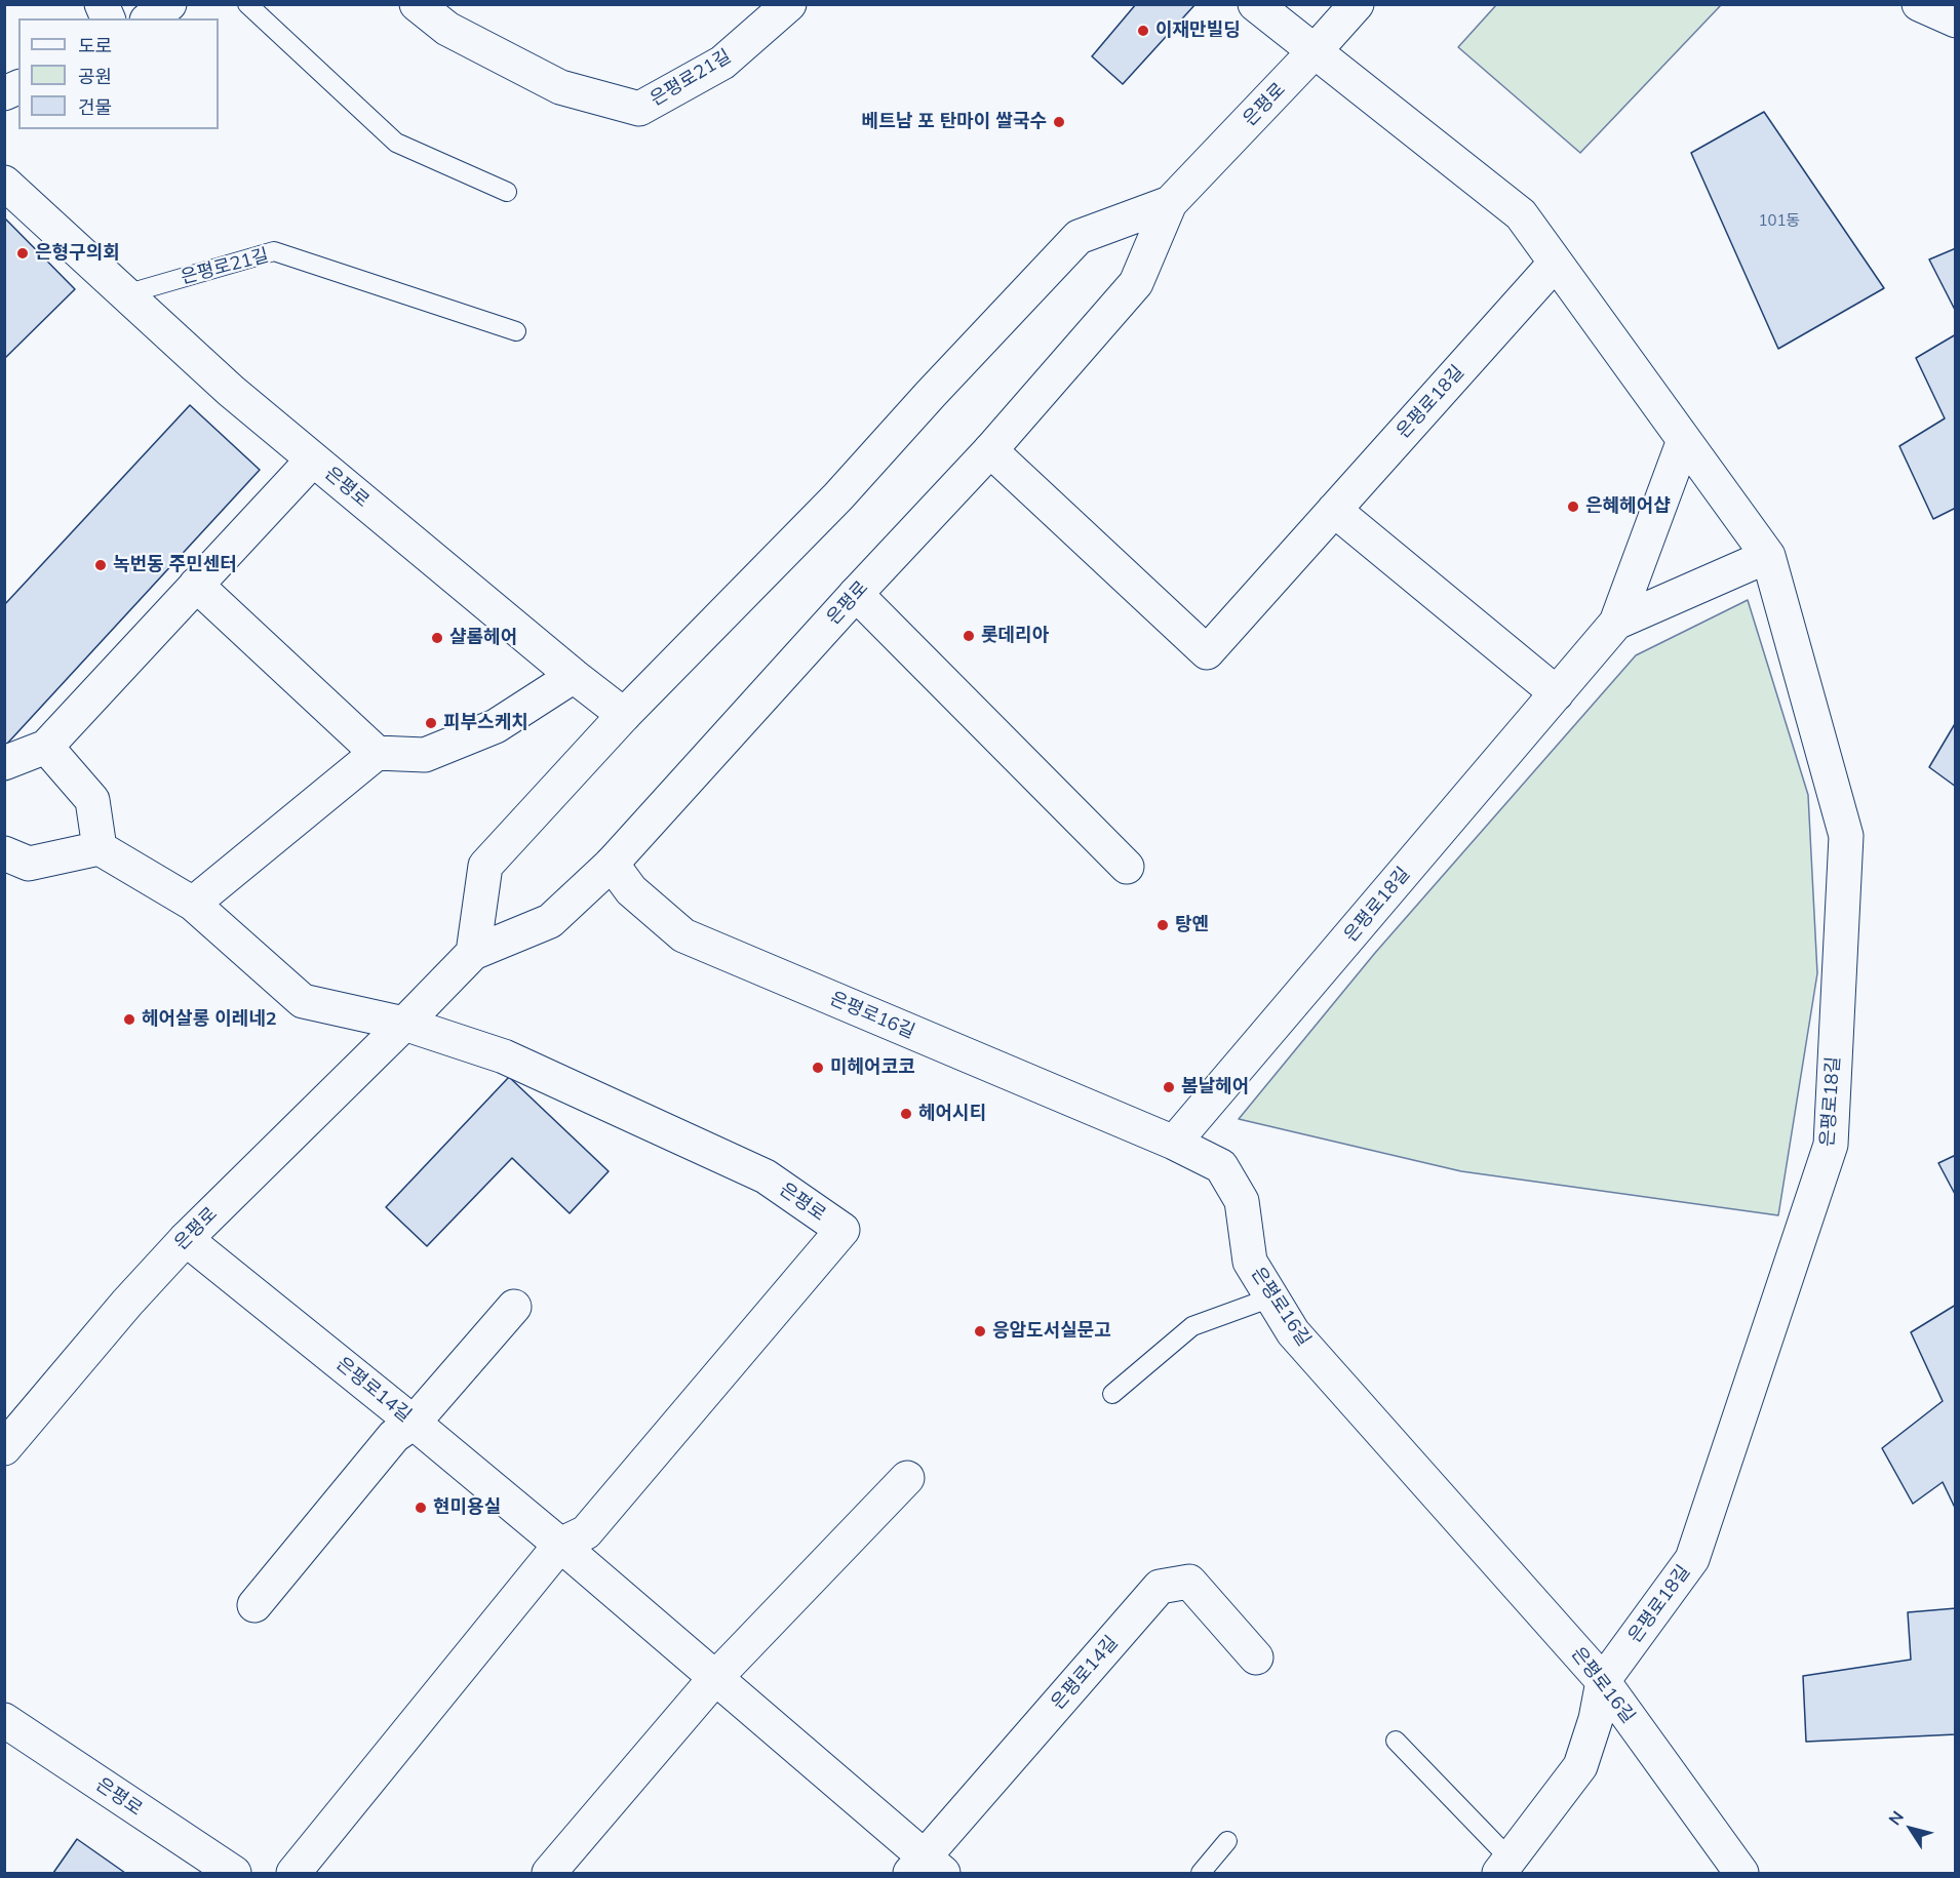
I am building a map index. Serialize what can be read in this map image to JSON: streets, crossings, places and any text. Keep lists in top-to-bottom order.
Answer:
{
  "streets": {
    "street": [
      "은평로21길",
      "은평로",
      "은평로18길",
      "은평로16길",
      "은평로14길"
    ]
  },
  "crossings": [
    ["은평로21길", "은평로"],
    ["은평로", "은평로18길"],
    ["은평로", "은평로16길"],
    ["은평로", "은평로14길"],
    ["은평로18길", "은평로16길"]
  ],
  "places": [
    "이재만빌딩",
    "베트남 포 탄마이 쌀국수",
    "은형구의회",
    "은혜헤어샵",
    "녹번동 주민센터",
    "롯데리아",
    "샬롬헤어",
    "피부스케치",
    "탕옌",
    "헤어살롱 이레네2",
    "미헤어코코",
    "봄날헤어",
    "헤어시티",
    "응암도서실문고",
    "현미용실"
  ],
  "house_numbers": ["101동"],
  "legend": ["도로", "공원", "건물"],
  "north": "top left"
}
